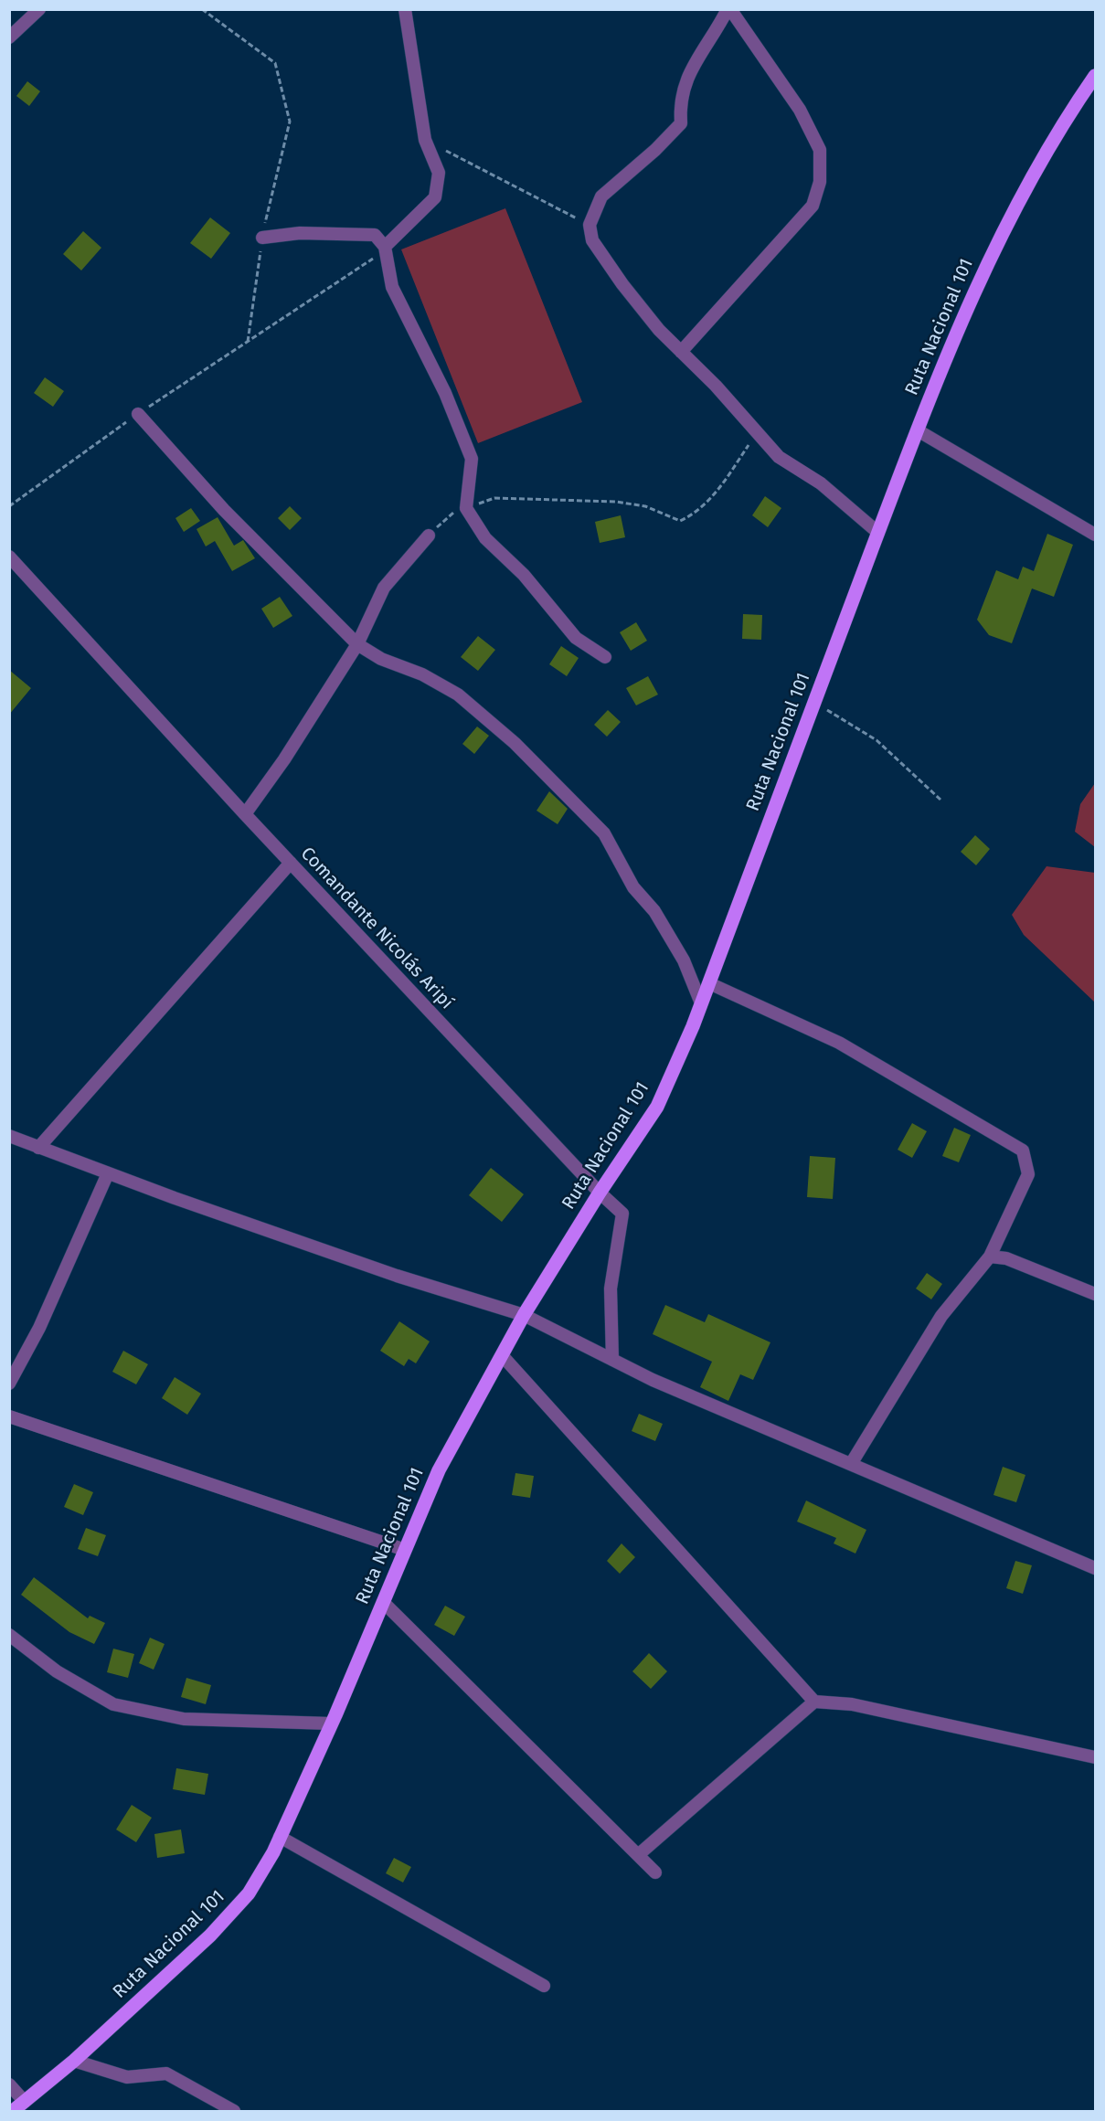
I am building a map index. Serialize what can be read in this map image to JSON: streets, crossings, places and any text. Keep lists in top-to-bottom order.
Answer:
{
  "streets": {
    "main road": ["Ruta Nacional 101"],
    "street": ["Comandante Nicolás Aripí"]
  },
  "crossings": [
    ["Ruta Nacional 101", "Comandante Nicolás Aripí"]
  ]
}
